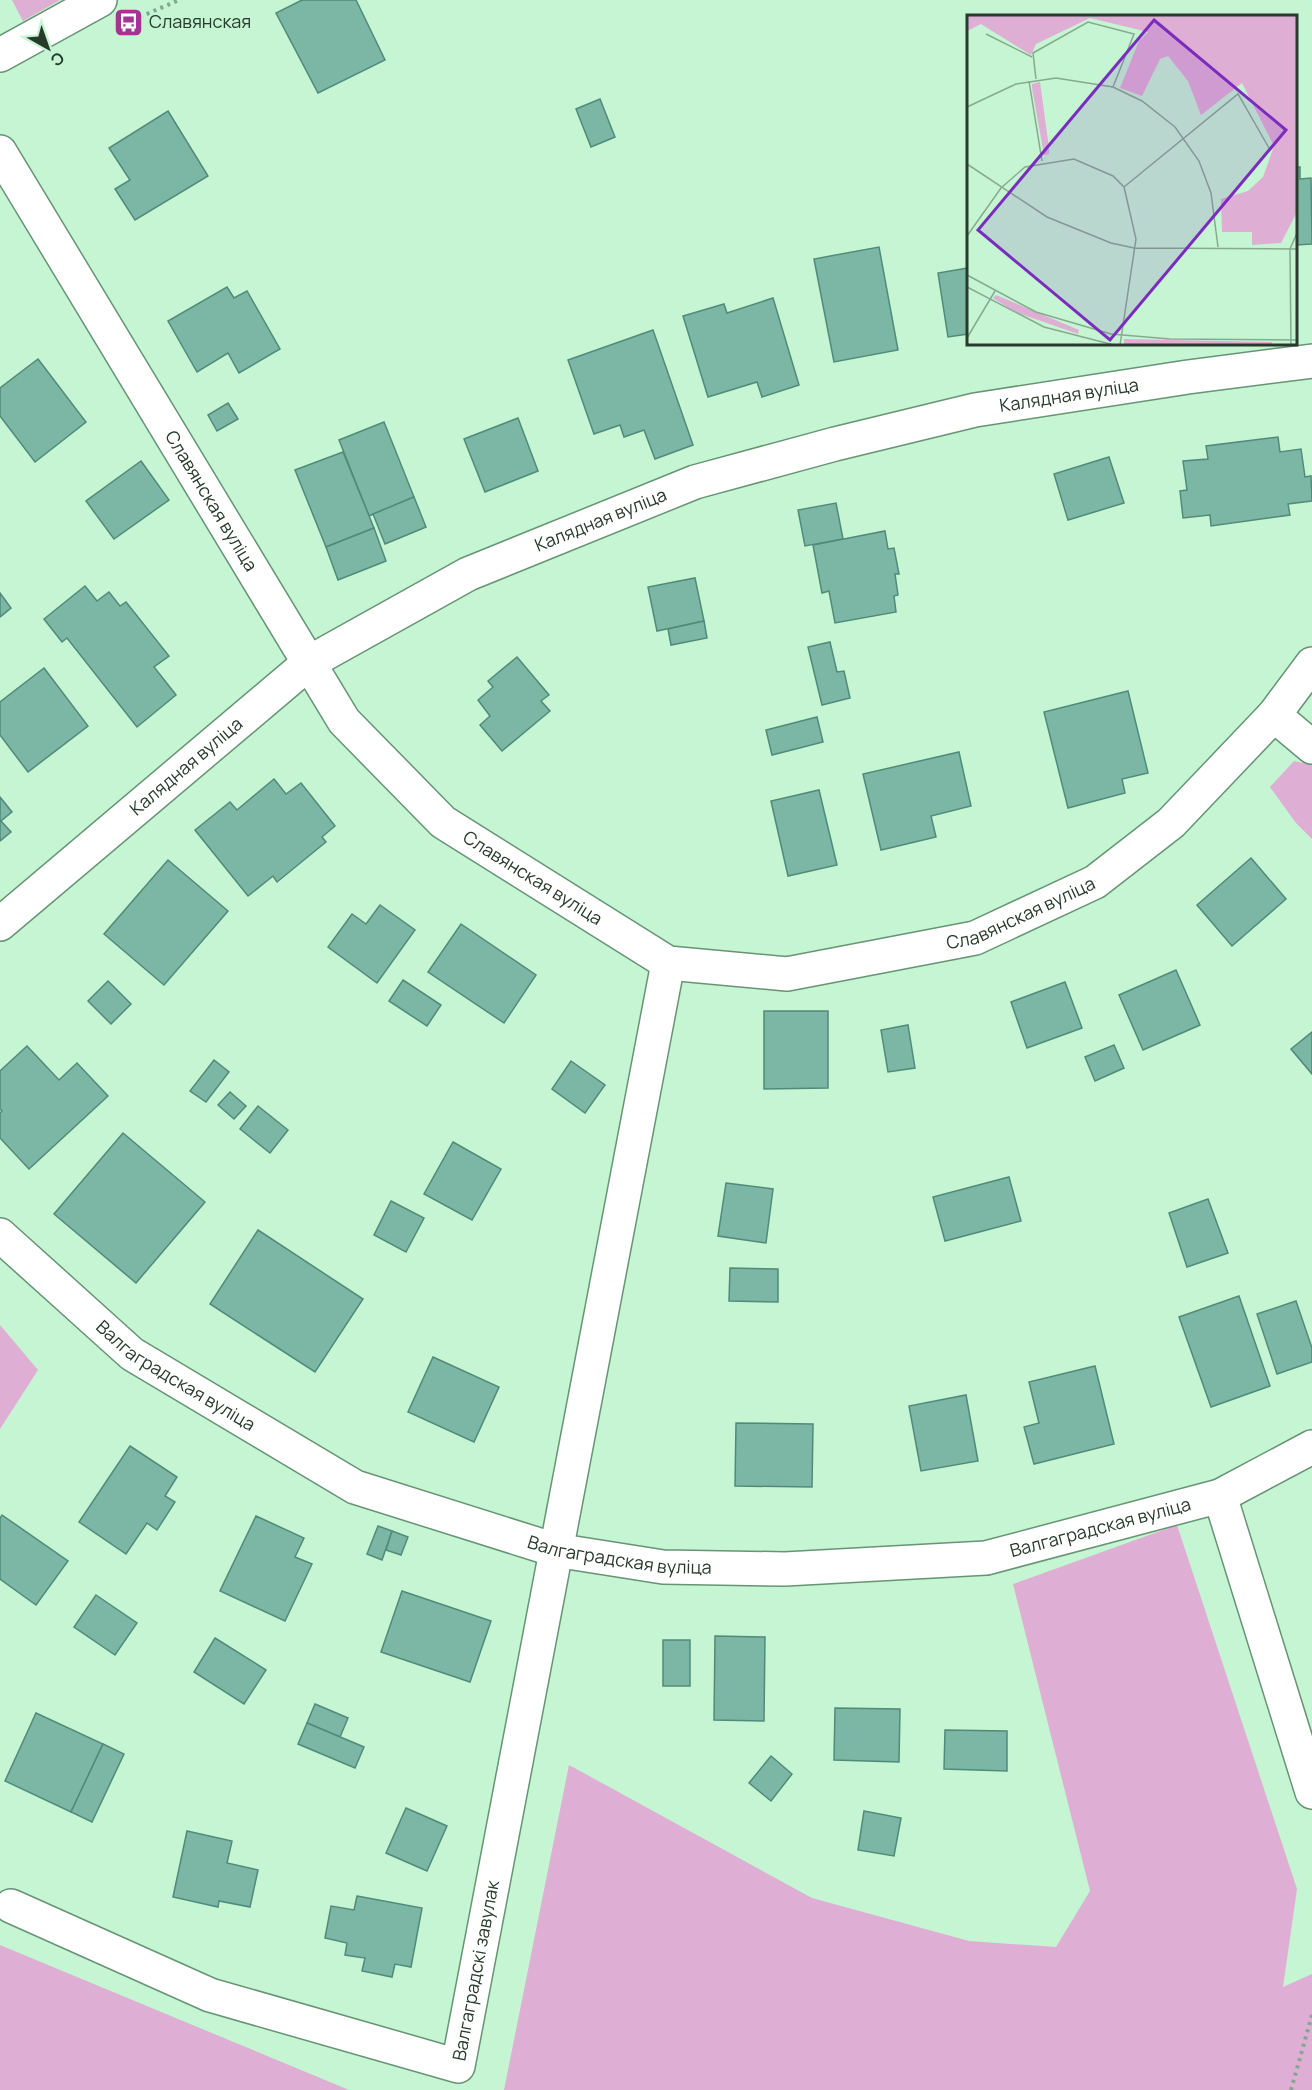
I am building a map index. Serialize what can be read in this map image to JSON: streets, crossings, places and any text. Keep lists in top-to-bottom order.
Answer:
{
  "streets": {
    "street": [
      "Калядная вуліца",
      "Славянская вуліца",
      "Валгаградская вуліца",
      "Валгаградскі завулак"
    ]
  },
  "crossings": [
    ["Калядная вуліца", "Славянская вуліца"],
    ["Валгаградская вуліца", "Валгаградскі завулак"]
  ],
  "places": {
    "bus stop": ["Славянская"]
  },
  "north": "bottom right"
}
